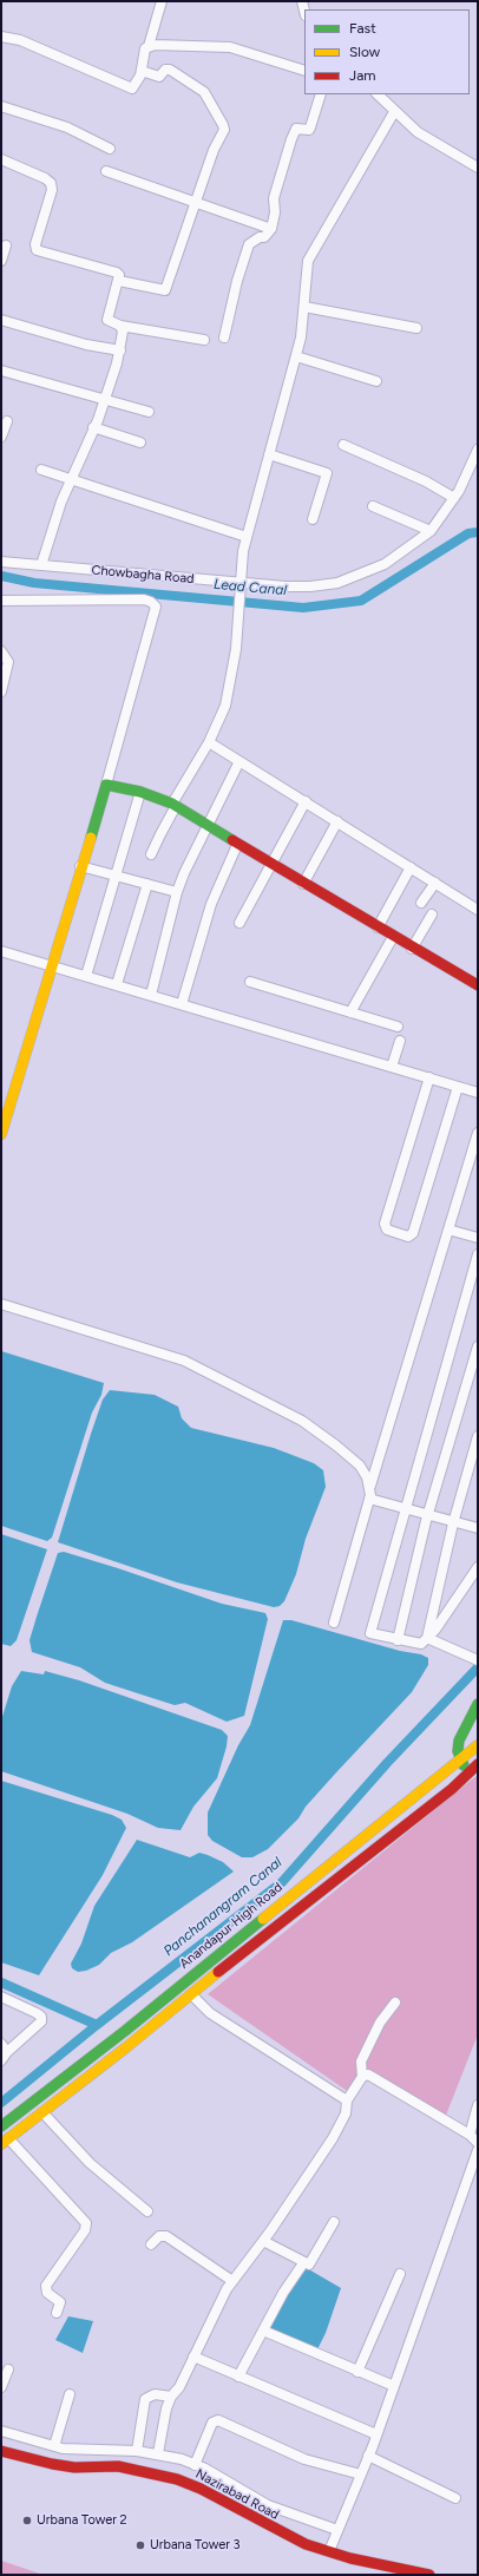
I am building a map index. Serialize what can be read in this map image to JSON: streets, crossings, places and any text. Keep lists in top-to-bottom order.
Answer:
{
  "streets": {
    "main road": ["Anandapur High Road", "Nazirabad Road"],
    "street": ["Chowbagha Road"]
  },
  "water": ["Lead Canal", "Panchanangram Canal"],
  "places": ["Urbana Tower 2", "Urbana Tower 3"],
  "legend": ["Fast", "Slow", "Jam"]
}
